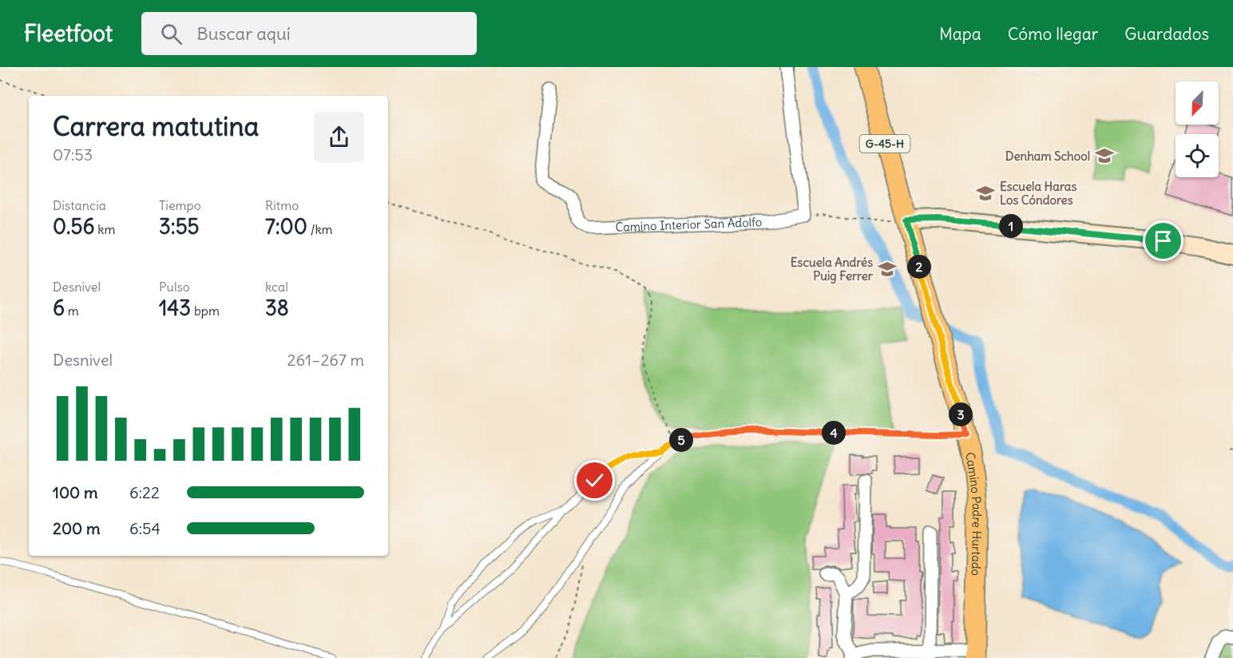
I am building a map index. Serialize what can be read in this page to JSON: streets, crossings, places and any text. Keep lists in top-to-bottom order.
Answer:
{
  "streets": {
    "main road": ["G-45-H", "Camino Padre Hurtado"],
    "street": ["Camino Interior San Adolfo"]
  },
  "places": {
    "school or university": ["Denham School", "Escuela Haras Los Cóndores", "Escuela Andrés Puig Ferrer"]
  },
  "north": "bottom left",
  "page": {
    "header": "Fleetfoot",
    "search": "Buscar aquí",
    "nav": ["Mapa", "Cómo llegar", "Guardados"],
    "heading": ["Carrera matutina", "07:53"],
    "stats": [
      ["Distancia", "0.56 km"],
      ["Tiempo", "3:55"],
      ["Ritmo", "7:00 /km"],
      ["Desnivel", "6 m"],
      ["Pulso", "143 bpm"],
      ["kcal", "38"]
    ],
    "pins": [
      "1",
      "2",
      "3",
      "4",
      "5"
    ],
    "chart": ["Desnivel", "261–267 m"],
    "list": [
      {
        "name": "100 m",
        "note": "6:22"
      },
      {
        "name": "200 m",
        "note": "6:54"
      }
    ]
  }
}
